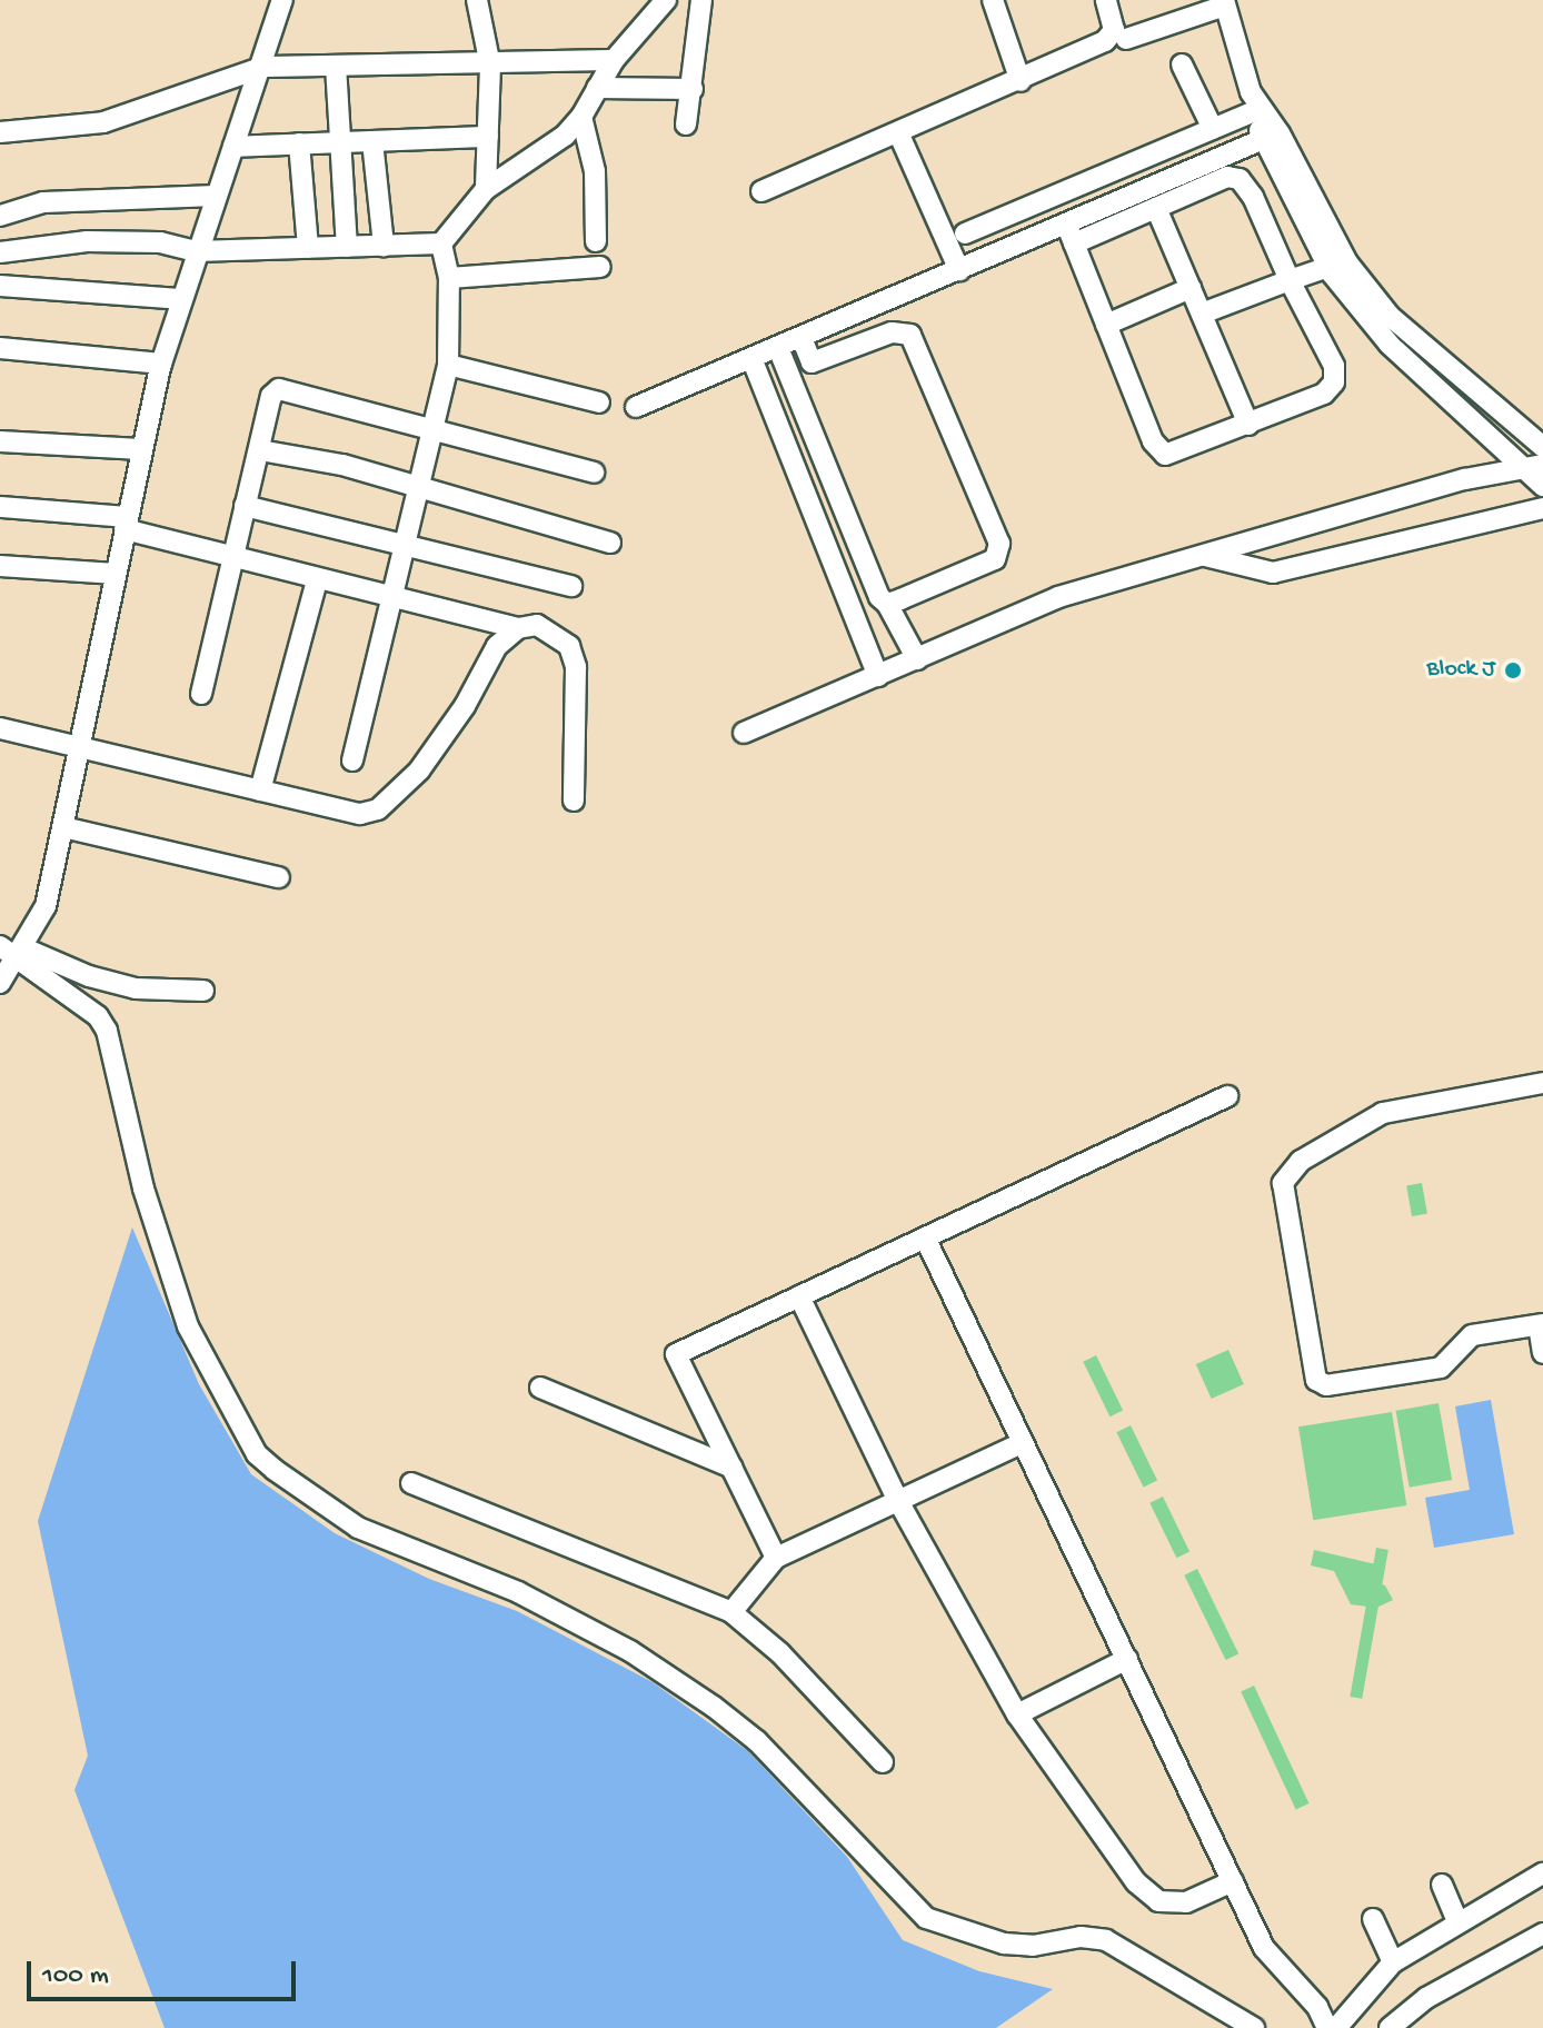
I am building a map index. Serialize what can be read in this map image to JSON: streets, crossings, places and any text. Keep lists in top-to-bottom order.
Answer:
{
  "places": ["Block J"],
  "scale_bar": "100 m"
}
